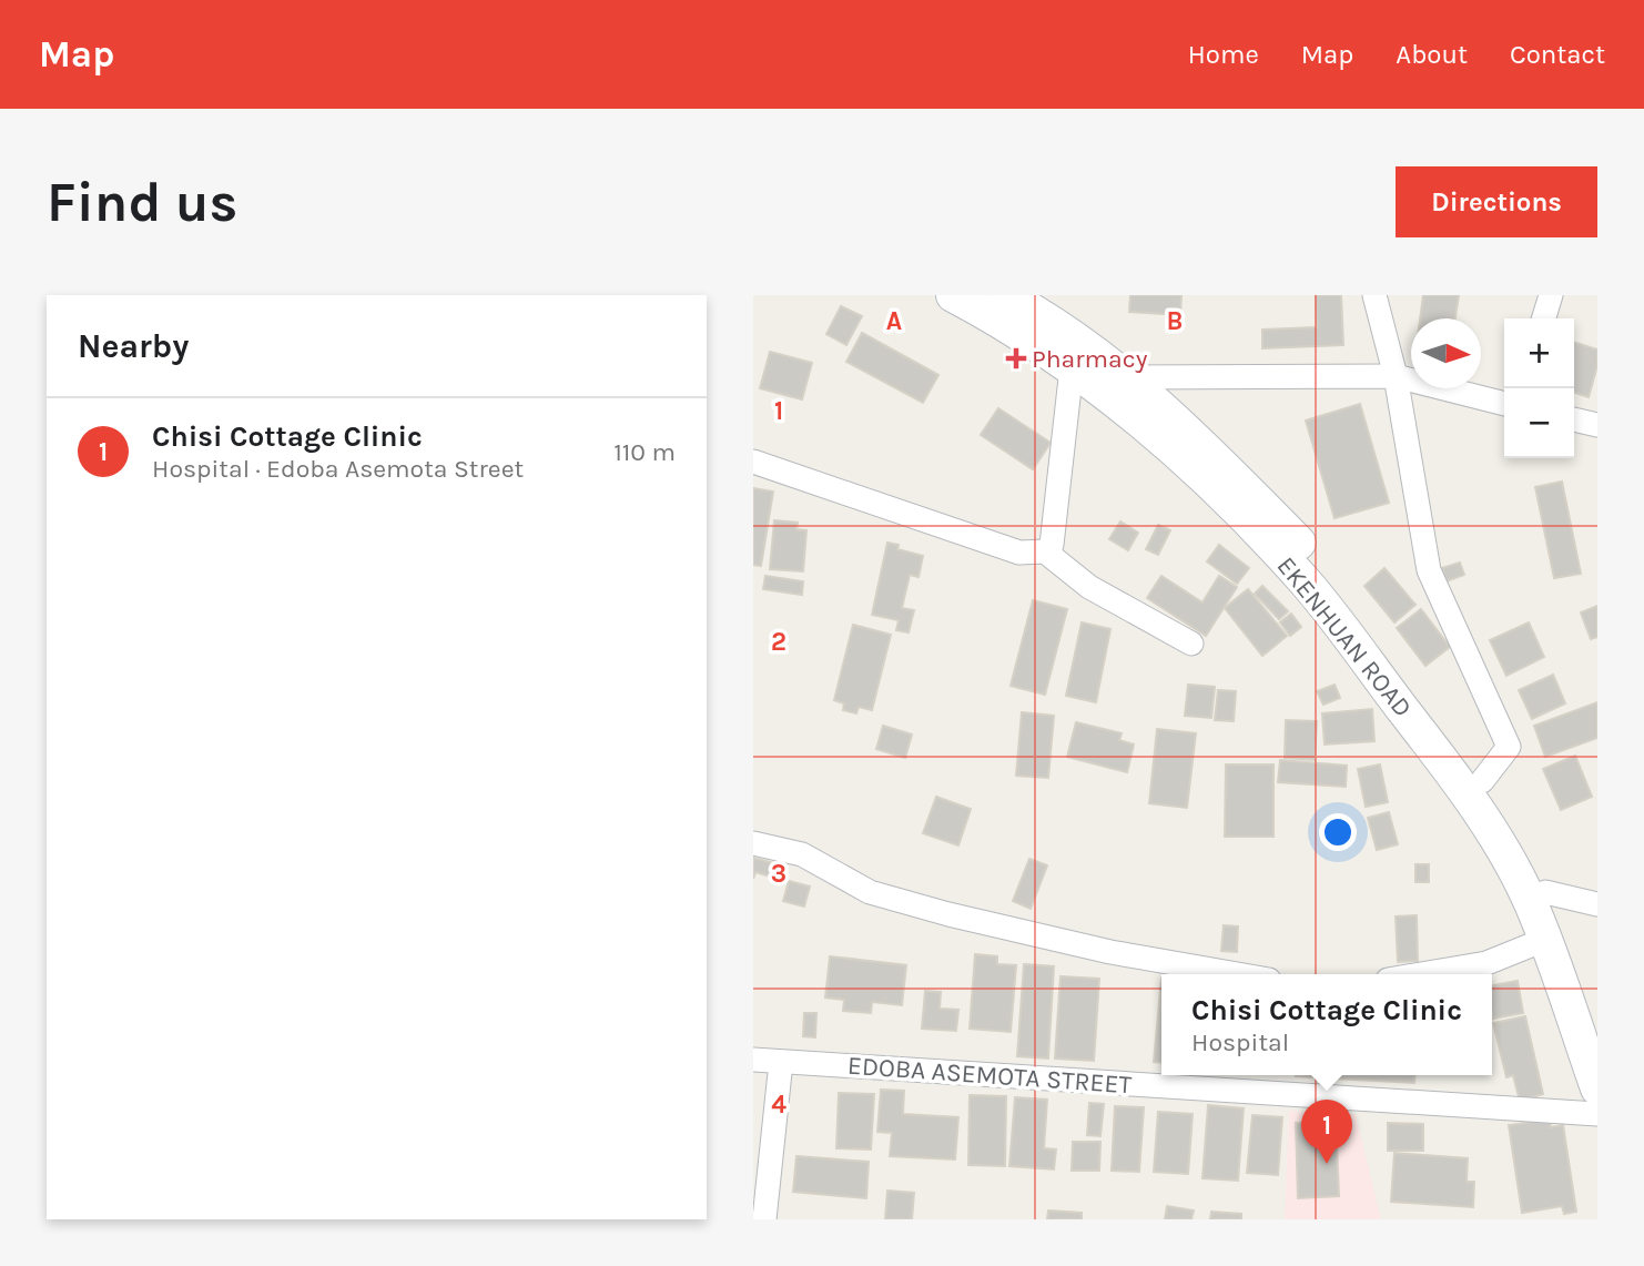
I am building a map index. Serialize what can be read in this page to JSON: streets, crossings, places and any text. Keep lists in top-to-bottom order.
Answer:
{
  "streets": {
    "main road": ["EKENHUAN ROAD"],
    "street": ["EDOBA ASEMOTA STREET"]
  },
  "places": {
    "health": ["Pharmacy"]
  },
  "north": "right",
  "page": {
    "header": "Map",
    "nav": [
      "Home",
      "Map",
      "About",
      "Contact"
    ],
    "buttons": "Directions",
    "title": "Find us",
    "heading": "Nearby",
    "map_buttons": ["+", "−"],
    "list": [
      {
        "mark": "1",
        "name": "Chisi Cottage Clinic",
        "note": "Hospital · Edoba Asemota Street",
        "value": "110 m"
      }
    ],
    "popup": ["Chisi Cottage Clinic", "Hospital"],
    "pins": "1"
  },
  "grid": {
    "columns": ["A", "B"],
    "rows": [
      "1",
      "2",
      "3",
      "4"
    ]
  }
}
